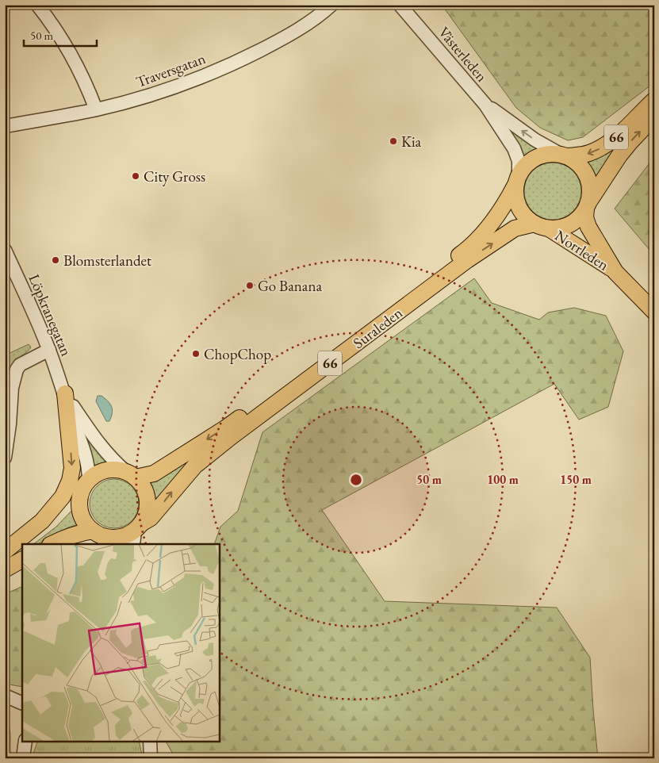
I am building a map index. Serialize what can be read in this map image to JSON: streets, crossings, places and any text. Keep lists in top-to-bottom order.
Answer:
{
  "streets": {
    "main road": ["66", "Norrleden", "Suraleden"],
    "street": ["Västerleden", "Traversgatan", "Löpkranegatan"]
  },
  "crossings": [
    ["Västerleden", "66"],
    ["Västerleden", "Norrleden"],
    ["Västerleden", "Suraleden"],
    ["66", "Norrleden"],
    ["66", "Löpkranegatan"],
    ["66", "Suraleden"],
    ["Norrleden", "Suraleden"],
    ["Löpkranegatan", "Suraleden"]
  ],
  "places": [
    "Kia",
    "City Gross",
    "Blomsterlandet",
    "Go Banana",
    "ChopChop"
  ],
  "scale_bar": "50 m",
  "rings": ["50 m", "100 m", "150 m"]
}
